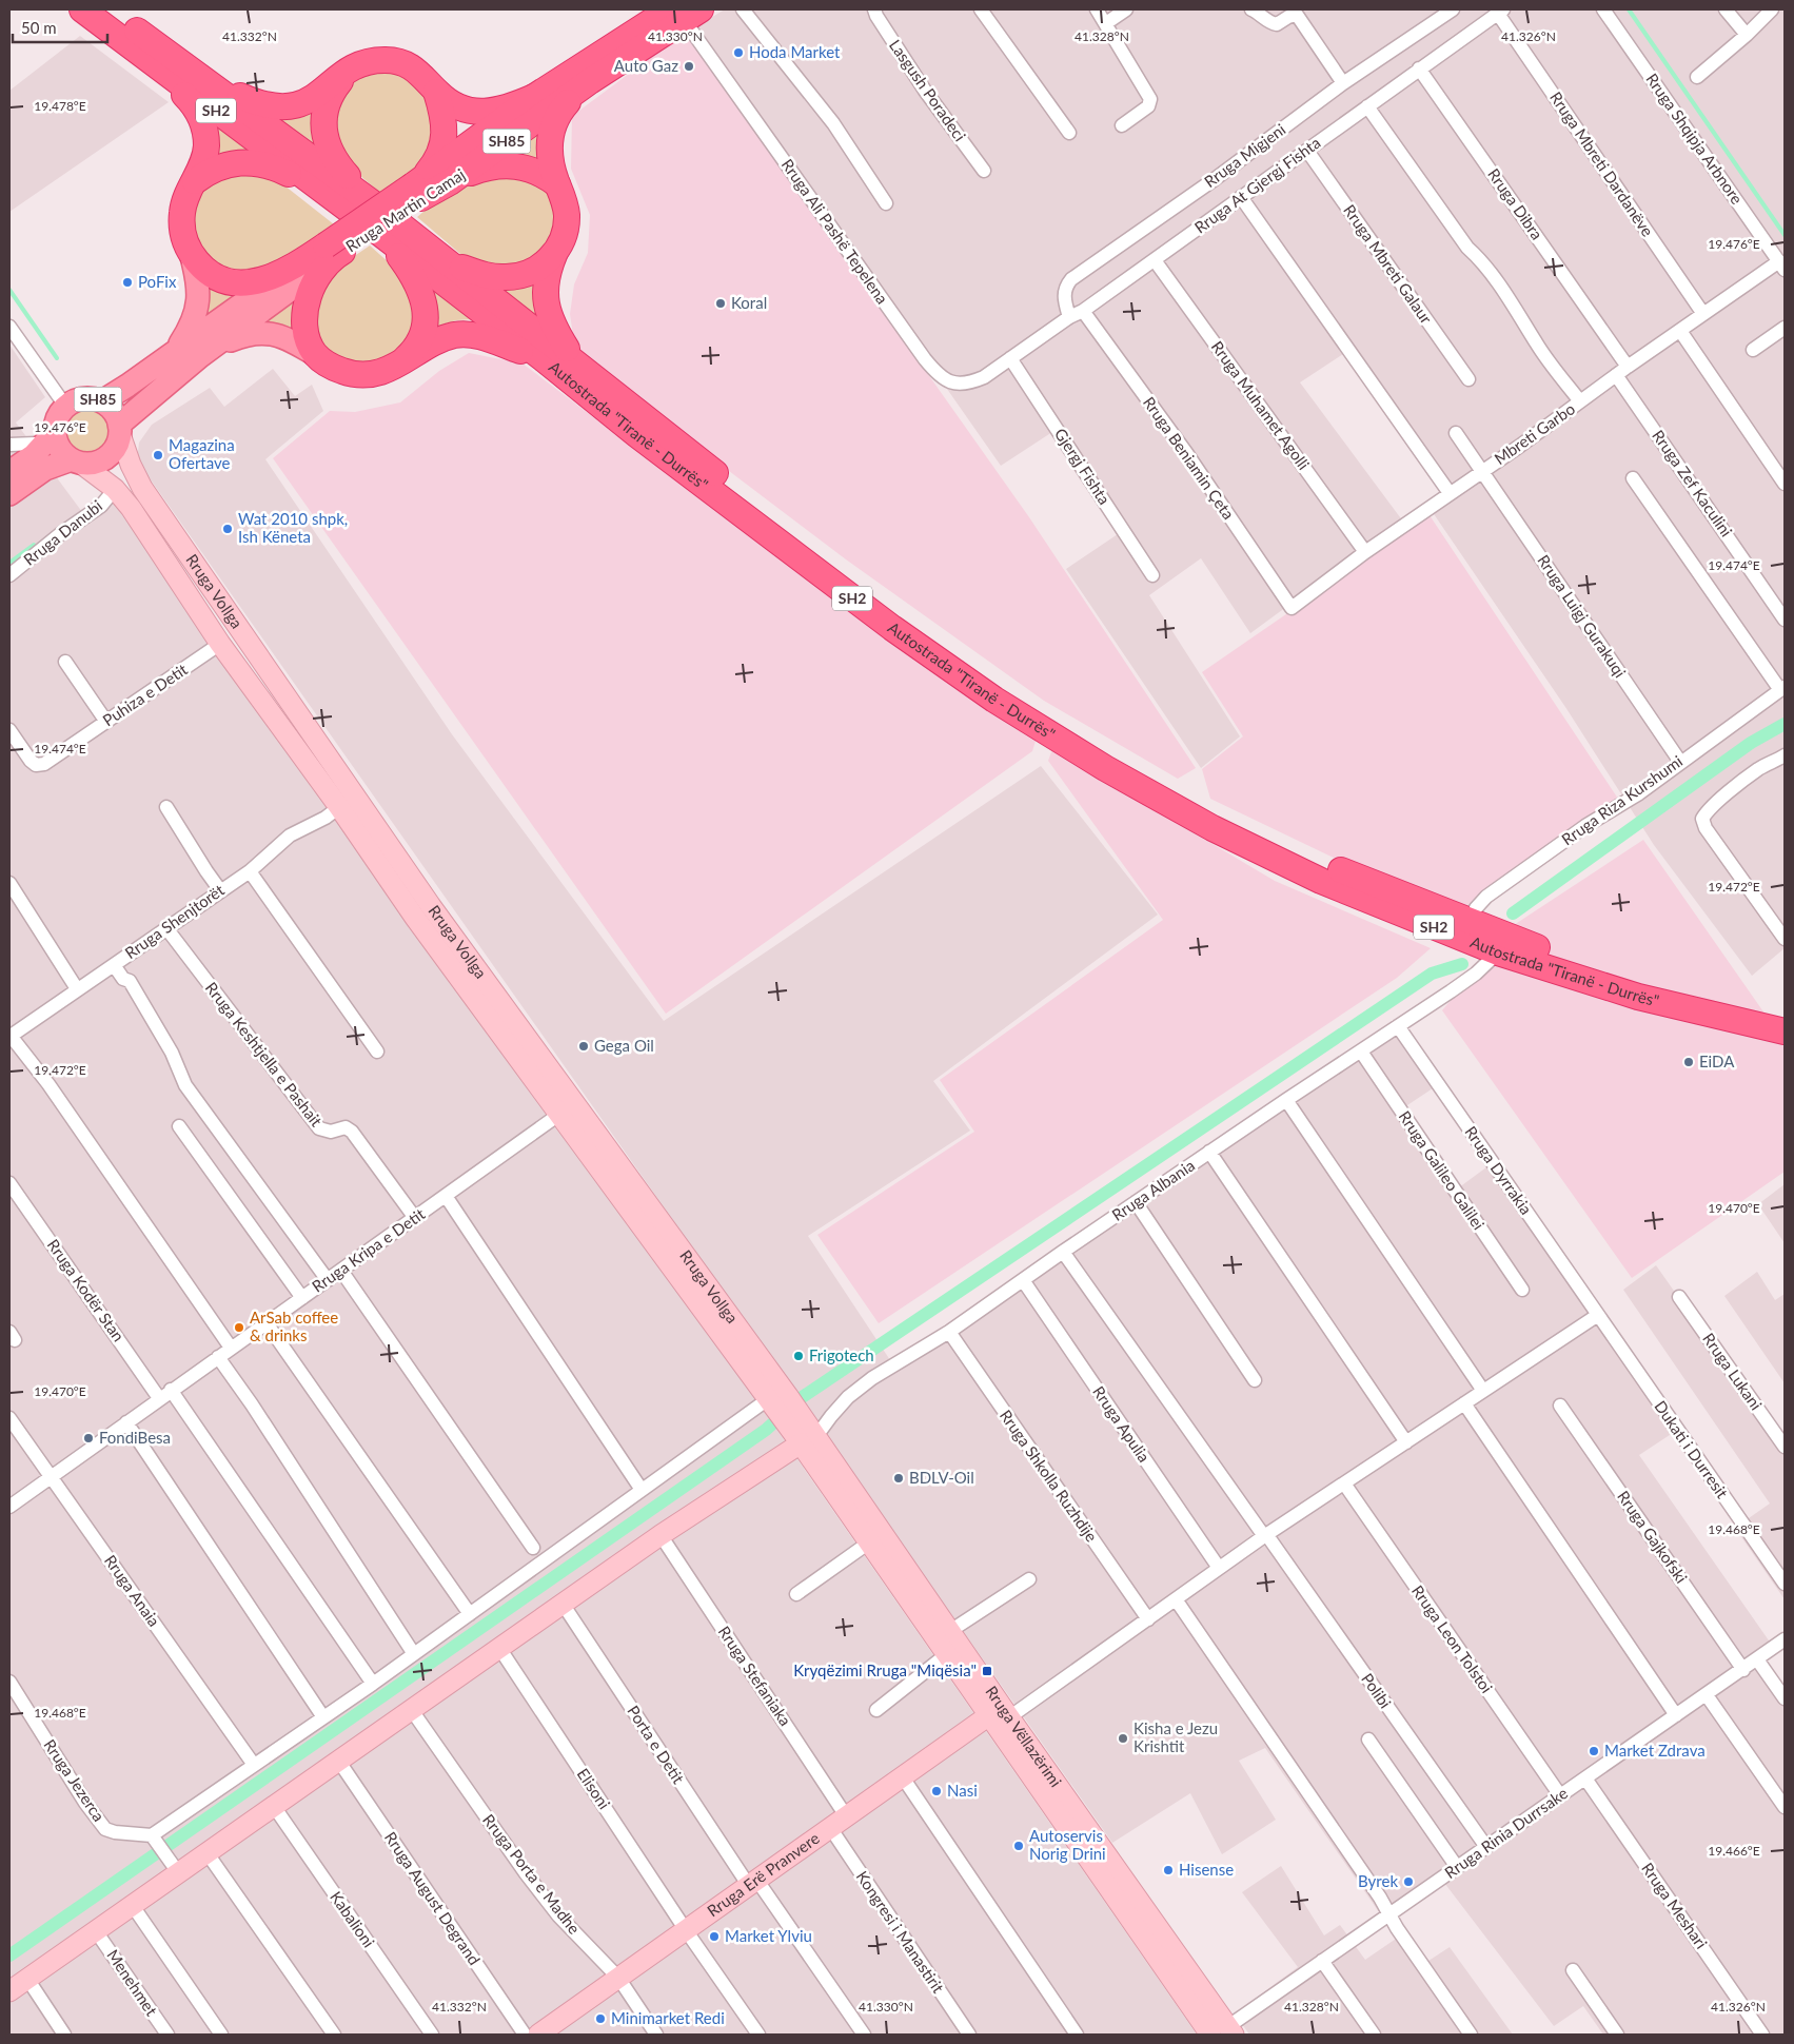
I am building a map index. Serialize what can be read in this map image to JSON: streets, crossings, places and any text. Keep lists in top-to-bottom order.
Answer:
{
  "streets": {
    "highway": [
      "SH2",
      "SH85",
      "Rruga Martin Camaj",
      "Autostrada \"Tiranë - Durrës\""
    ],
    "main road": ["Rruga Vollga", "Rruga Vëllazërimi", "Rruga Erë Pranvere"],
    "street": [
      "Lasgush Poradeci",
      "Rruga Shqipja Arbnore",
      "Rruga Migjeni",
      "Rruga Mbreti Dardanëve",
      "Rruga At Gjergj Fishta",
      "Rruga Dibra",
      "Rruga Ali Pashë Tepelena",
      "Rruga Mbreti Galaur",
      "Rruga Muhamet Agolli",
      "Mbreti Garbo",
      "Rruga Beniamin Çeta",
      "Gjergj Fishta",
      "Rruga Zef Kaculini",
      "Rruga Danubi",
      "Rruga Luigj Gurakuqi",
      "Puhiza e Detit",
      "Rruga Riza Kurshumi",
      "Rruga Shenjtorët",
      "Rruga Keshtjella e Pashait",
      "Rruga Galileo Galilei",
      "Rruga Dyrrakia",
      "Rruga Albania",
      "Rruga Kripa e Detit",
      "Rruga Kodër Stan",
      "Rruga Lukani",
      "Rruga Apulia",
      "Dukati i Durresit",
      "Rruga Shkolla Ruzhdije",
      "Rruga Gajkofski",
      "Rruga Anaia",
      "Rruga Leon Tolstoi",
      "Rruga Stefaniaka",
      "Polibi",
      "Porta e Detit",
      "Rruga Jezerca",
      "Elisoni",
      "Rruga Rinia Durrsake",
      "Rruga Porta e Madhe",
      "Rruga August Degrand",
      "Rruga Meshari",
      "Kabalioni",
      "Kongresi i Manastirit",
      "Menehmet"
    ]
  },
  "crossings": [
    ["Rruga Shqipja Arbnore", "Mbreti Garbo"],
    ["SH85", "Rruga Martin Camaj"],
    ["SH85", "Rruga Vollga"],
    ["Rruga Migjeni", "Rruga At Gjergj Fishta"],
    ["Rruga Mbreti Dardanëve", "Rruga At Gjergj Fishta"],
    ["Rruga Mbreti Dardanëve", "Mbreti Garbo"],
    ["Rruga At Gjergj Fishta", "Rruga Dibra"],
    ["Rruga At Gjergj Fishta", "Rruga Ali Pashë Tepelena"],
    ["Rruga At Gjergj Fishta", "Rruga Mbreti Galaur"],
    ["Rruga At Gjergj Fishta", "Rruga Muhamet Agolli"],
    ["Rruga At Gjergj Fishta", "Rruga Beniamin Çeta"],
    ["Rruga At Gjergj Fishta", "Gjergj Fishta"],
    ["Rruga Dibra", "Mbreti Garbo"],
    ["Rruga Martin Camaj", "Rruga Ali Pashë Tepelena"],
    ["Rruga Martin Camaj", "Rruga Vollga"],
    ["Rruga Ali Pashë Tepelena", "Gjergj Fishta"],
    ["Rruga Muhamet Agolli", "Mbreti Garbo"],
    ["Autostrada \"Tiranë - Durrës\"", "Rruga Riza Kurshumi"],
    ["Autostrada \"Tiranë - Durrës\"", "Rruga Albania"],
    ["Mbreti Garbo", "Rruga Beniamin Çeta"],
    ["Mbreti Garbo", "Rruga Zef Kaculini"],
    ["Mbreti Garbo", "Rruga Luigj Gurakuqi"],
    ["Rruga Danubi", "Rruga Vollga"],
    ["Rruga Vollga", "Puhiza e Detit"],
    ["Rruga Vollga", "Rruga Shenjtorët"],
    ["Rruga Vollga", "Rruga Albania"],
    ["Rruga Vollga", "Rruga Kripa e Detit"],
    ["Rruga Vollga", "Rruga Vëllazërimi"],
    ["Rruga Luigj Gurakuqi", "Rruga Riza Kurshumi"],
    ["Rruga Shenjtorët", "Rruga Keshtjella e Pashait"],
    ["Rruga Keshtjella e Pashait", "Rruga Kripa e Detit"],
    ["Rruga Galileo Galilei", "Rruga Albania"],
    ["Rruga Dyrrakia", "Rruga Albania"],
    ["Rruga Dyrrakia", "Dukati i Durresit"],
    ["Rruga Albania", "Rruga Apulia"],
    ["Rruga Albania", "Rruga Shkolla Ruzhdije"],
    ["Rruga Albania", "Polibi"],
    ["Rruga Albania", "Rruga Vëllazërimi"],
    ["Rruga Kripa e Detit", "Rruga Kodër Stan"],
    ["Rruga Kripa e Detit", "Rruga Anaia"],
    ["Rruga Gajkofski", "Rruga Rinia Durrsake"],
    ["Rruga Leon Tolstoi", "Rruga Rinia Durrsake"],
    ["Rruga Stefaniaka", "Rruga Erë Pranvere"],
    ["Polibi", "Rruga Rinia Durrsake"],
    ["Rruga Vëllazërimi", "Rruga Rinia Durrsake"],
    ["Rruga Vëllazërimi", "Rruga Erë Pranvere"],
    ["Porta e Detit", "Rruga Erë Pranvere"],
    ["Elisoni", "Rruga Erë Pranvere"],
    ["Rruga Rinia Durrsake", "Rruga Meshari"],
    ["Rruga Porta e Madhe", "Rruga Erë Pranvere"],
    ["Rruga Erë Pranvere", "Kongresi i Manastirit"]
  ],
  "places": {
    "other": [
      "Hoda Market",
      "Auto Gaz",
      "PoFix",
      "Koral",
      "Magazina Ofertave",
      "Wat 2010 shpk, Ish Këneta",
      "Gega Oil",
      "EiDA",
      "ArSab coffee & drinks",
      "Frigotech",
      "FondiBesa",
      "BDLV-Oil",
      "Kisha e Jezu Krishtit",
      "Market Zdrava",
      "Nasi",
      "Autoservis Norig Drini",
      "Hisense",
      "Byrek",
      "Market Ylviu",
      "Minimarket Redi"
    ],
    "transit": ["Kryqëzimi Rruga \"Miqësia\""]
  },
  "scale_bar": "50 m",
  "coordinates": [
    "41.332°N",
    "41.330°N",
    "41.328°N",
    "41.326°N",
    "19.478°E",
    "19.476°E",
    "19.474°E",
    "19.472°E",
    "19.470°E",
    "19.468°E",
    "19.466°E"
  ]
}
